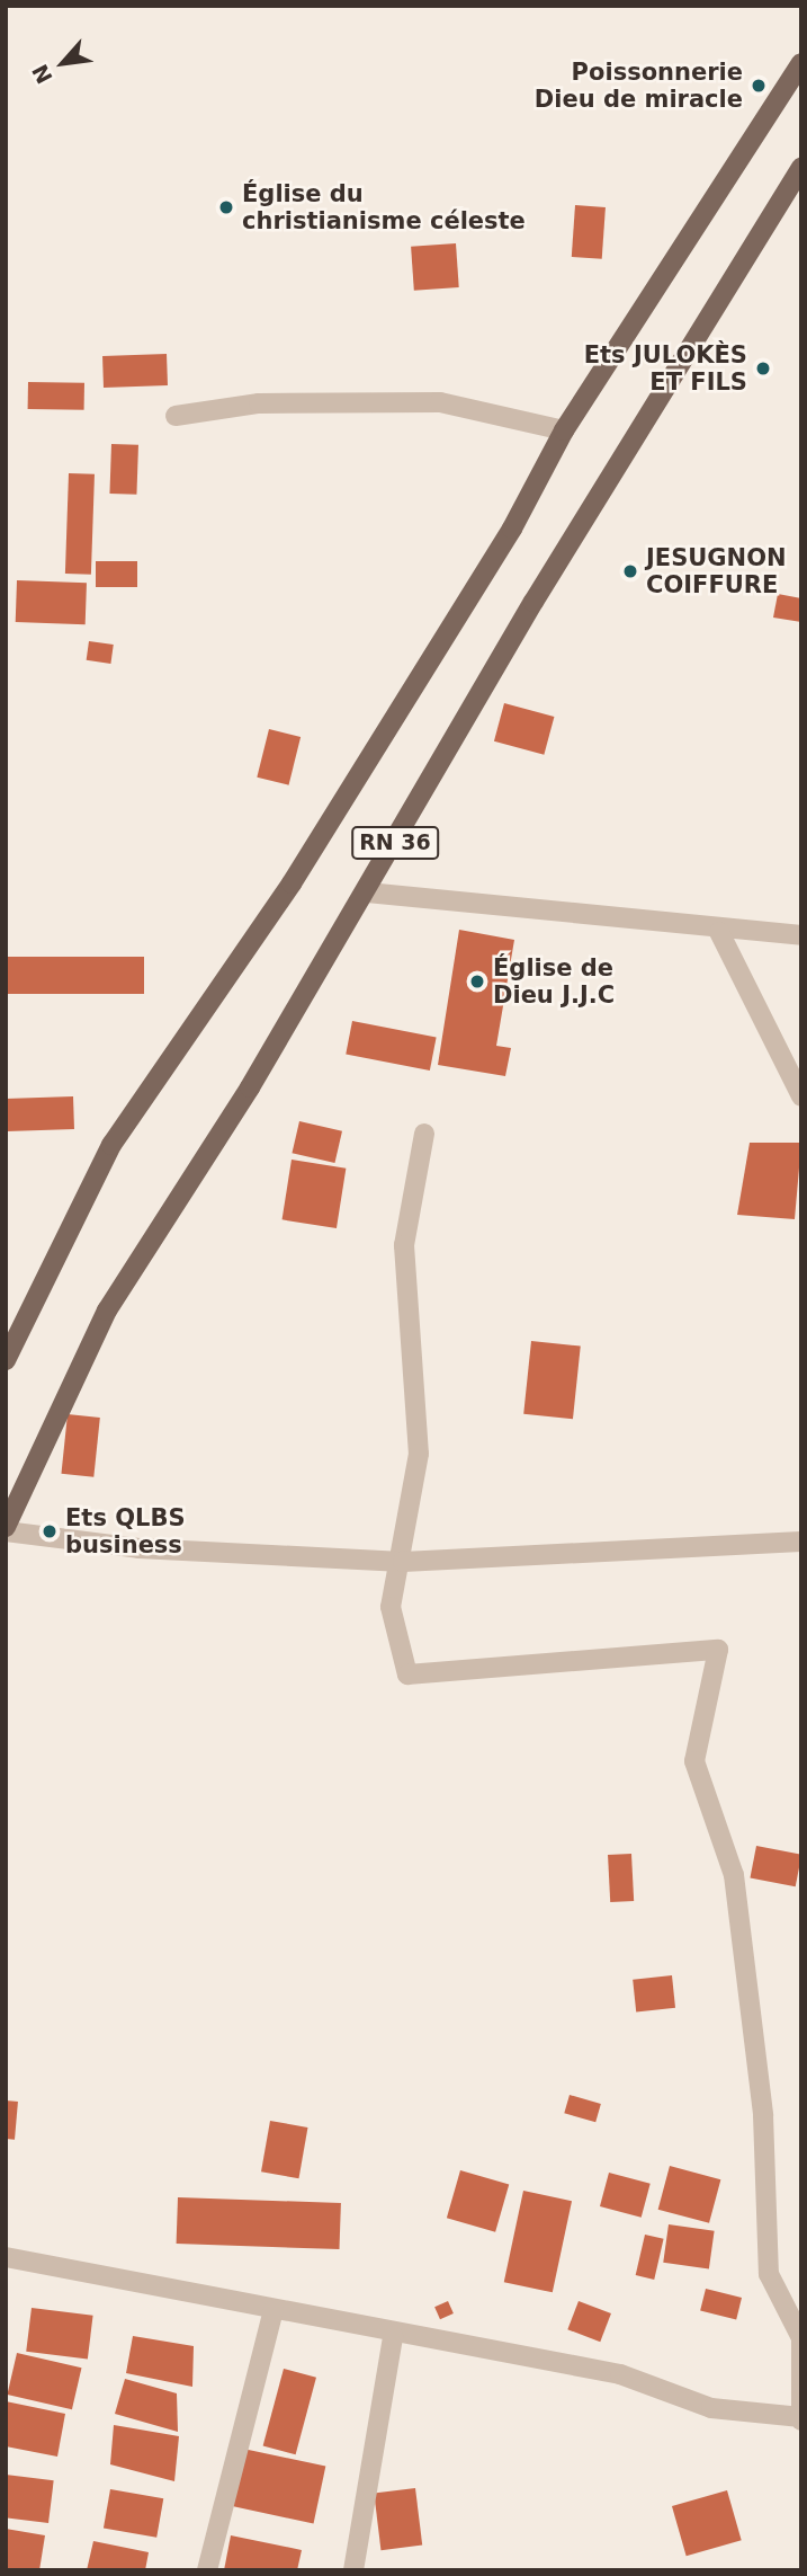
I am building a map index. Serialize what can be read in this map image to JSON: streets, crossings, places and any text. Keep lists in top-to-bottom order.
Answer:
{
  "streets": {
    "main road": ["RN 36"]
  },
  "places": [
    "Poissonnerie Dieu de miracle",
    "Église du christianisme céleste",
    "Ets JULOKÈS ET FILS",
    "JESUGNON COIFFURE",
    "Église de Dieu J.J.C",
    "Ets QLBS business"
  ],
  "north": "bottom left"
}
